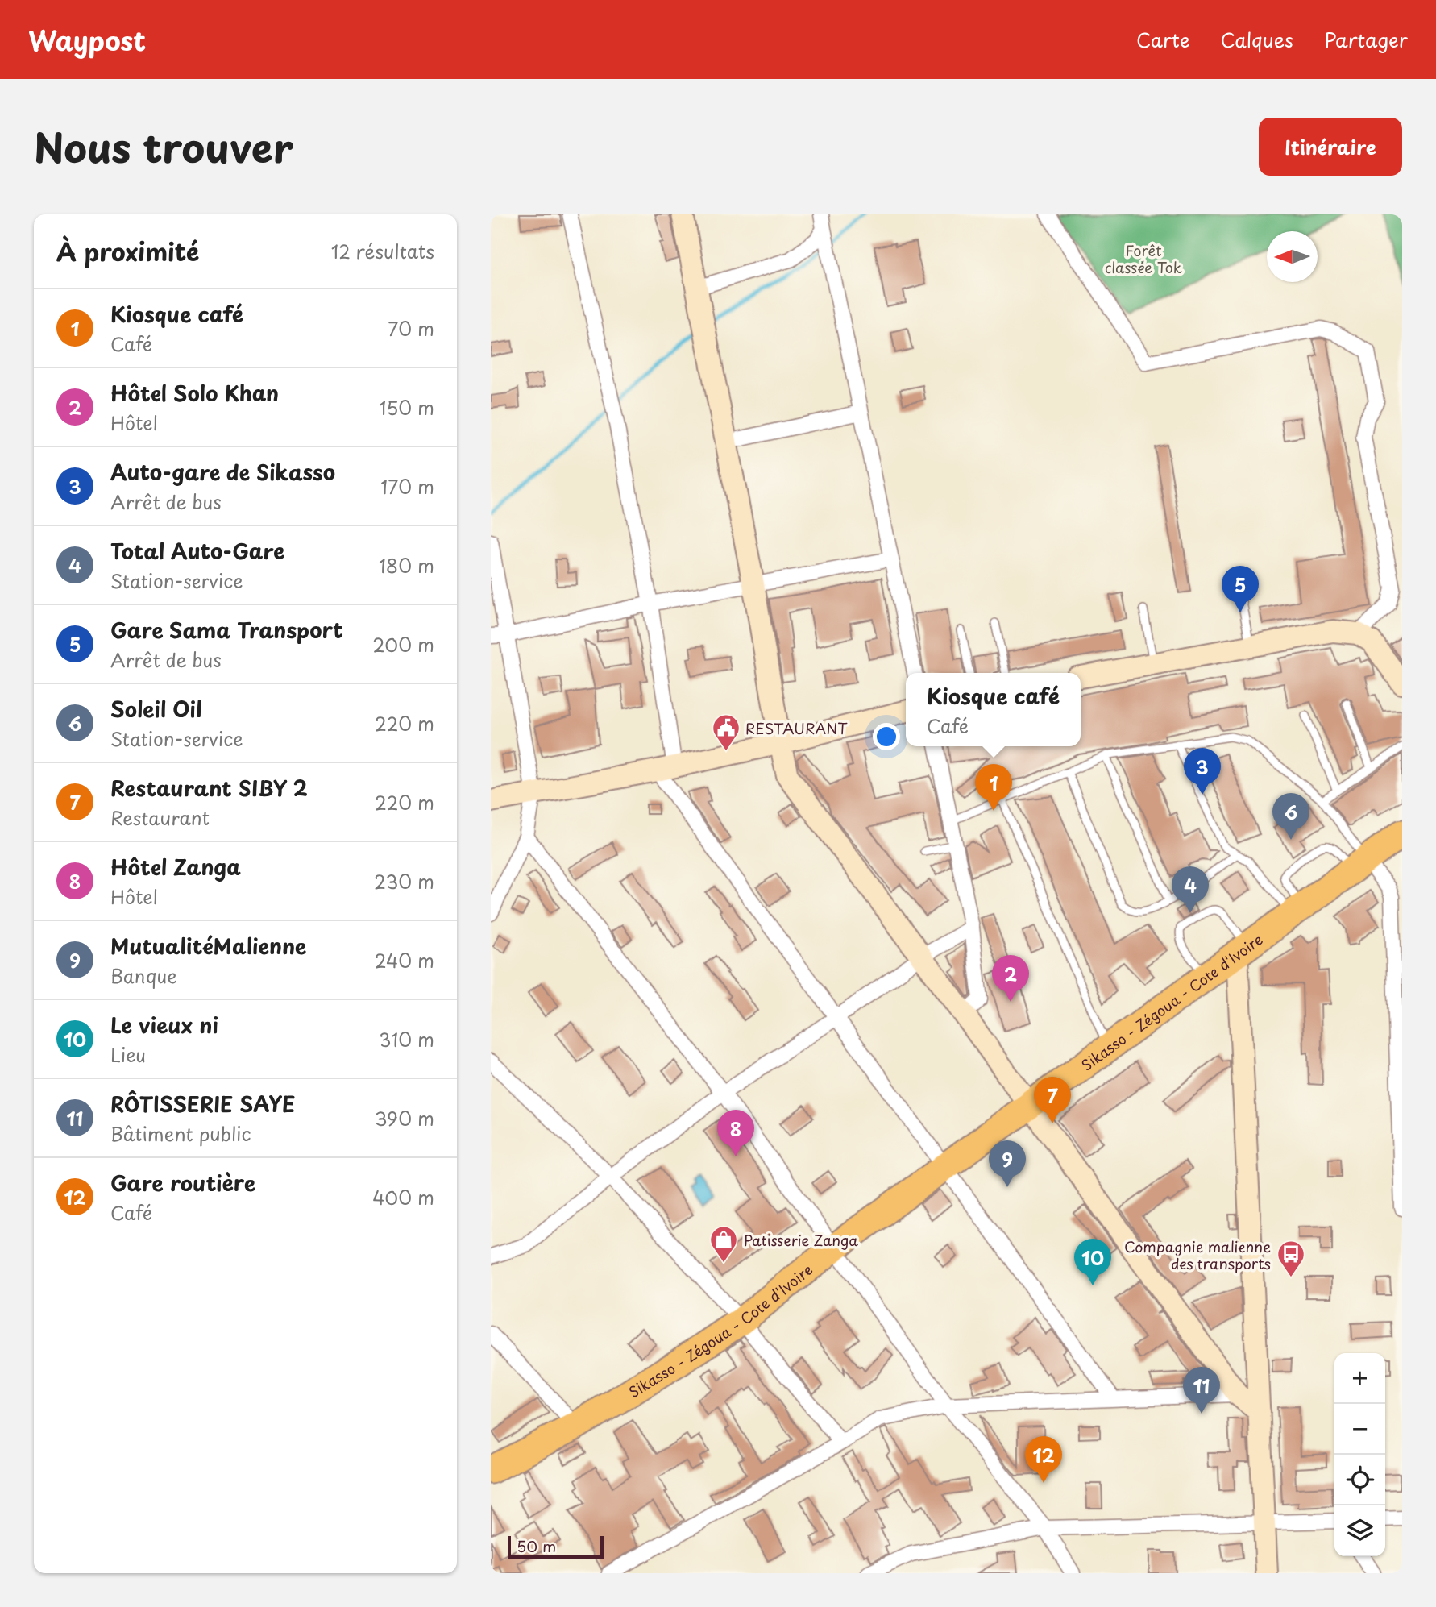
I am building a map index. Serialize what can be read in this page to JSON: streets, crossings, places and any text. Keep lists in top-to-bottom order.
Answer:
{
  "streets": {
    "highway": ["Sikasso - Zégoua - Cote d'Ivoire"]
  },
  "parks": ["Forêt classée Tok"],
  "places": {
    "public building": ["RESTAURANT"],
    "shop": ["Patisserie Zanga"],
    "bus stop": ["Compagnie malienne des transports"]
  },
  "scale_bar": "50 m",
  "north": "left",
  "page": {
    "header": "Waypost",
    "nav": ["Carte", "Calques", "Partager"],
    "title": "Nous trouver",
    "buttons": "Itinéraire",
    "heading": ["À proximité", "12 résultats"],
    "list": [
      {
        "mark": "1",
        "name": "Kiosque café",
        "note": "Café",
        "value": "70 m"
      },
      {
        "mark": "2",
        "name": "Hôtel Solo Khan",
        "note": "Hôtel",
        "value": "150 m"
      },
      {
        "mark": "3",
        "name": "Auto-gare de Sikasso",
        "note": "Arrêt de bus",
        "value": "170 m"
      },
      {
        "mark": "4",
        "name": "Total Auto-Gare",
        "note": "Station-service",
        "value": "180 m"
      },
      {
        "mark": "5",
        "name": "Gare Sama Transport",
        "note": "Arrêt de bus",
        "value": "200 m"
      },
      {
        "mark": "6",
        "name": "Soleil Oil",
        "note": "Station-service",
        "value": "220 m"
      },
      {
        "mark": "7",
        "name": "Restaurant SIBY 2",
        "note": "Restaurant",
        "value": "220 m"
      },
      {
        "mark": "8",
        "name": "Hôtel Zanga",
        "note": "Hôtel",
        "value": "230 m"
      },
      {
        "mark": "9",
        "name": "MutualitéMalienne",
        "note": "Banque",
        "value": "240 m"
      },
      {
        "mark": "10",
        "name": "Le vieux ni",
        "note": "Lieu",
        "value": "310 m"
      },
      {
        "mark": "11",
        "name": "RÔTISSERIE SAYE",
        "note": "Bâtiment public",
        "value": "390 m"
      },
      {
        "mark": "12",
        "name": "Gare routière",
        "note": "Café",
        "value": "400 m"
      }
    ],
    "pins": [
      "5",
      "3",
      "1",
      "6",
      "4",
      "2",
      "7",
      "8",
      "9",
      "10",
      "11",
      "12"
    ],
    "popup": ["Kiosque café", "Café"],
    "map_buttons": ["+", "−"],
    "scale": "50 m"
  }
}
